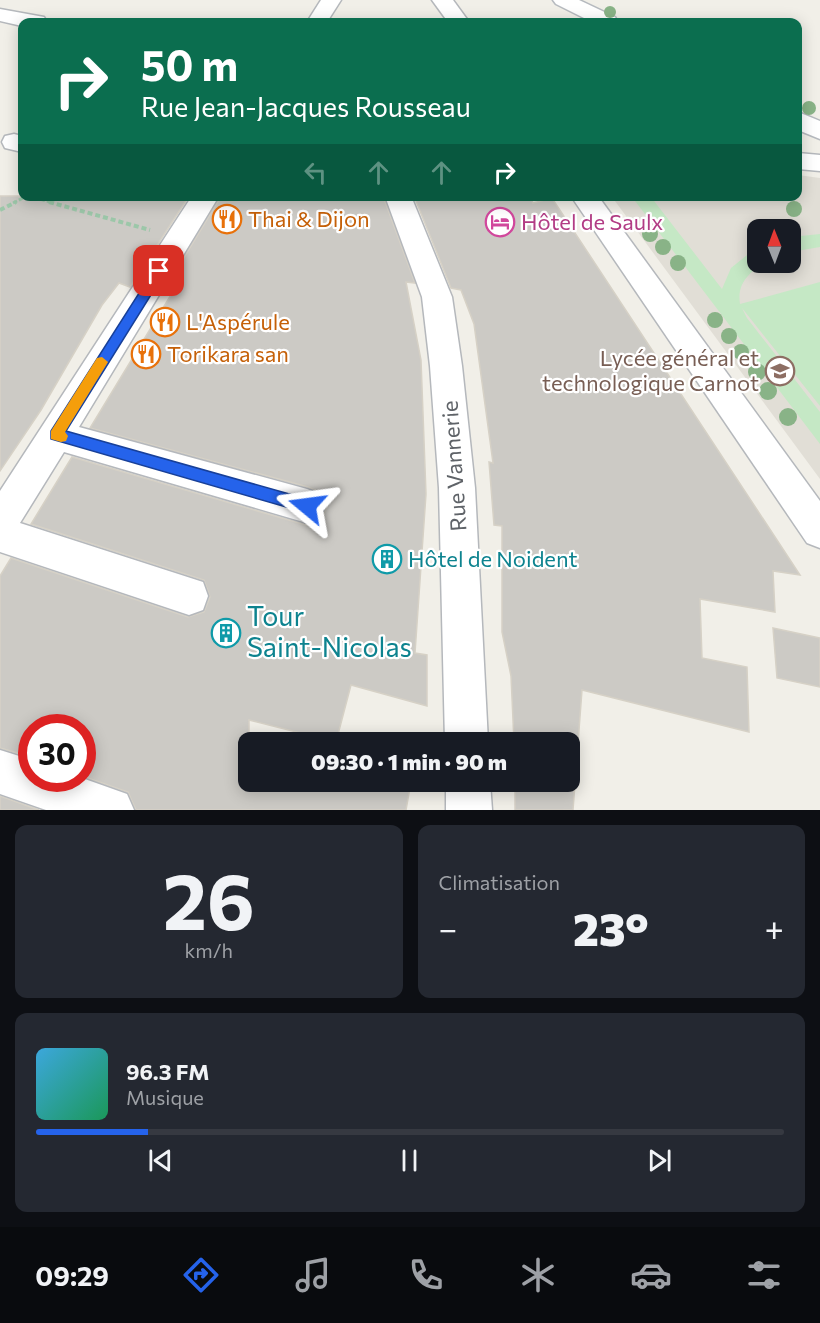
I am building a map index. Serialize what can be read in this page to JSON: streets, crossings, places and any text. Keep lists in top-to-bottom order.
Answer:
{
  "streets": {
    "street": ["Rue Vannerie"]
  },
  "places": {
    "restaurant": ["Thai & Dijon", "L'Aspérule", "Torikara san"],
    "hotel": ["Hôtel de Saulx"],
    "school or university": ["Lycée général et technologique Carnot"],
    "building": ["Hôtel de Noident", "Tour Saint-Nicolas"]
  },
  "north": "top",
  "page": {
    "turn": ["50 m", "Rue Jean-Jacques Rousseau"],
    "limit": "30",
    "trip": "09:30 · 1 min · 90 m",
    "tile": [
      ["26", "km/h"],
      "Climatisation"
    ],
    "heat": ["−", "23°", "+"],
    "song": ["96.3 FM", "Musique"],
    "tabs": "09:29"
  }
}
